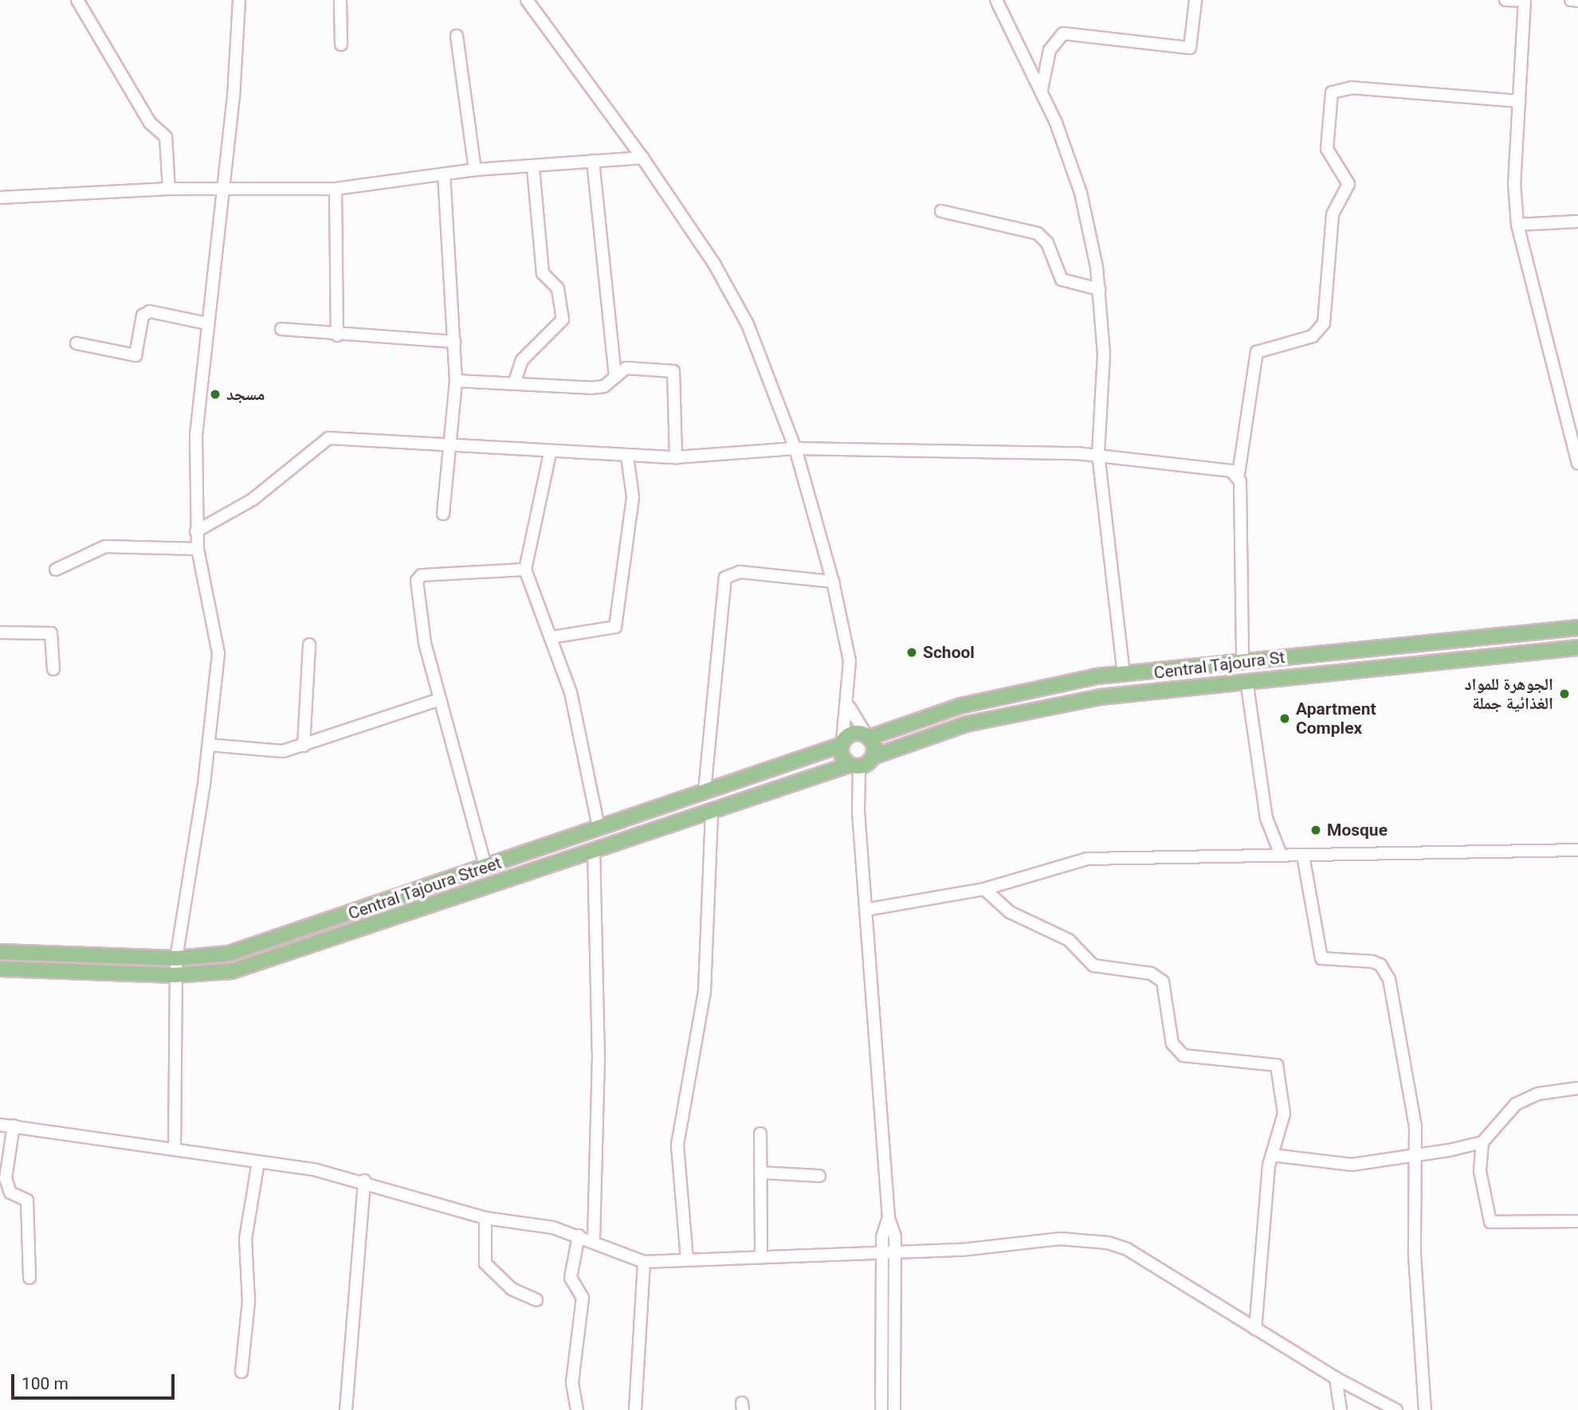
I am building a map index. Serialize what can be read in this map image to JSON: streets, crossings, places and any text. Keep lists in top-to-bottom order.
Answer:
{
  "streets": {
    "main road": ["Central Tajoura St", "Central Tajoura Street"]
  },
  "crossings": [
    ["Central Tajoura St", "Central Tajoura Street"]
  ],
  "places": [
    "مسجد",
    "School",
    "الجوهرة للمواد الغذائية جملة",
    "Apartment Complex",
    "Mosque"
  ],
  "scale_bar": "100 m"
}
